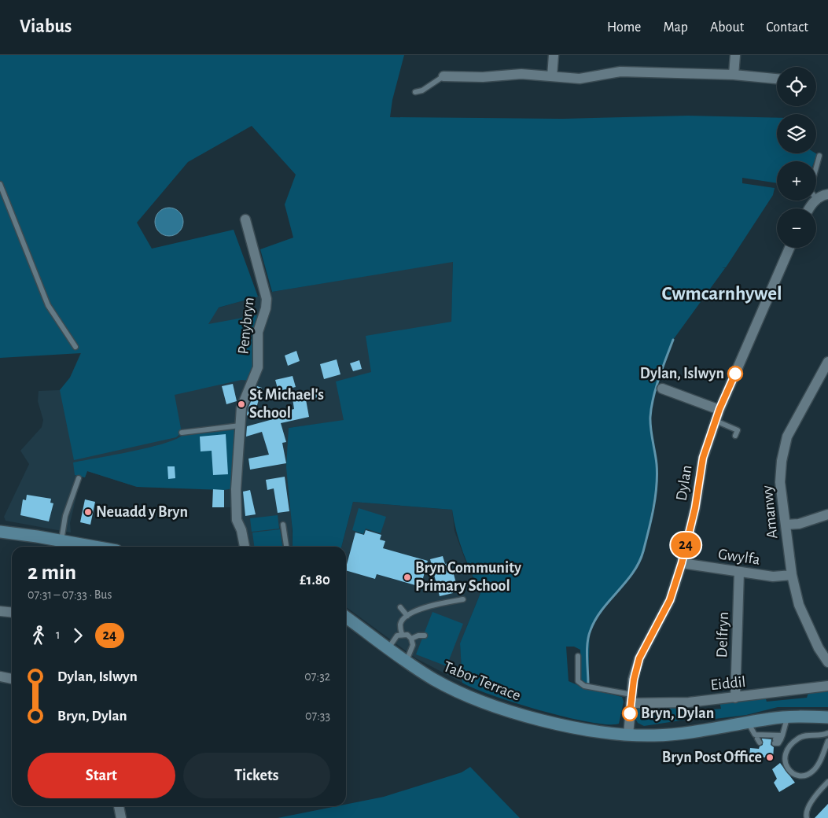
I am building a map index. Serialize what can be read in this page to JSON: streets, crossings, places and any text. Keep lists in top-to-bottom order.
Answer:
{
  "streets": {
    "main road": ["Tabor Terrace"],
    "street": [
      "Penybryn",
      "Dylan",
      "Amanwy",
      "Gwylfa",
      "Delfryn",
      "Eiddil"
    ]
  },
  "crossings": [
    ["Dylan", "Gwylfa"],
    ["Dylan", "Tabor Terrace"],
    ["Dylan", "Eiddil"],
    ["Amanwy", "Gwylfa"],
    ["Gwylfa", "Delfryn"],
    ["Delfryn", "Eiddil"]
  ],
  "districts": ["Cwmcarnhywel"],
  "places": [
    "Dylan, Islwyn",
    "St Michael's School",
    "Neuadd y Bryn",
    "Bryn Community Primary School",
    "Bryn, Dylan",
    "Bryn Post Office"
  ],
  "lines": ["bus line 24"],
  "page": {
    "header": "Viabus",
    "nav": [
      "Home",
      "Map",
      "About",
      "Contact"
    ],
    "on_map": "24",
    "map_buttons": ["+", "−"],
    "heading": ["2 min", "07:31 – 07:33 · Bus", "£1.80"],
    "legs": ["1", "24"],
    "list": [
      {
        "name": "Dylan, Islwyn",
        "value": "07:32"
      },
      {
        "name": "Bryn, Dylan",
        "value": "07:33"
      }
    ],
    "buttons": ["Start", "Tickets"]
  }
}
